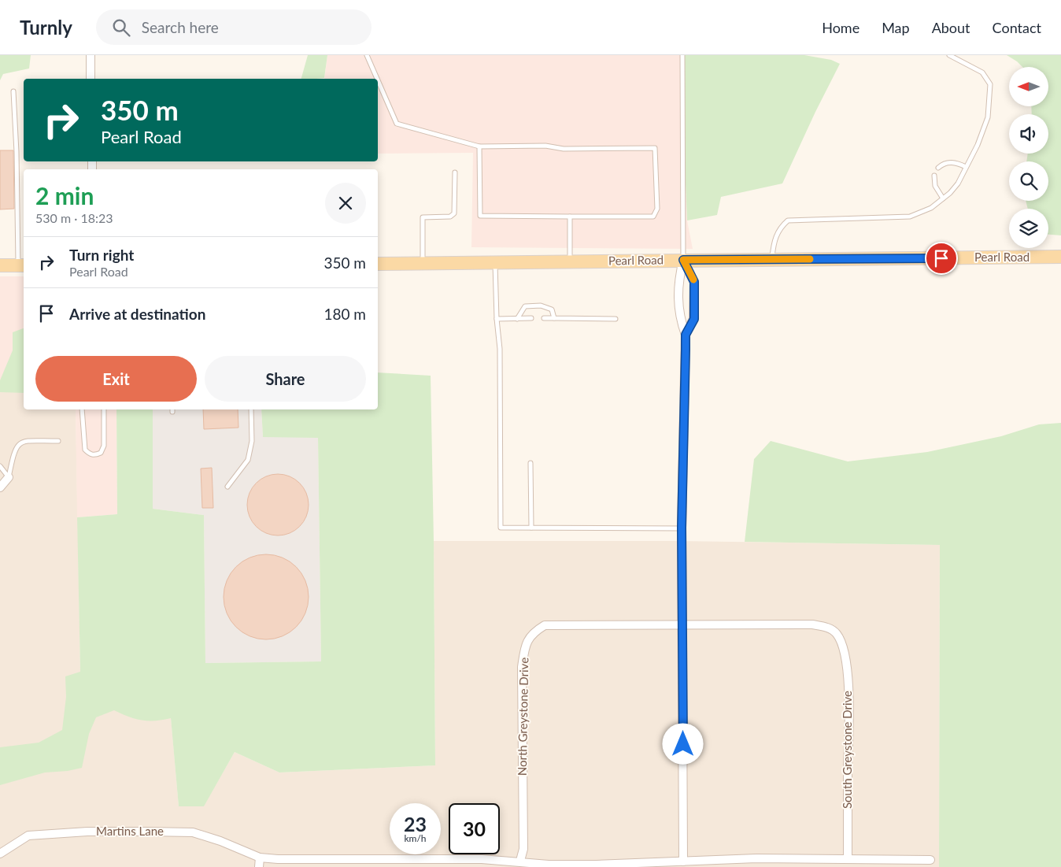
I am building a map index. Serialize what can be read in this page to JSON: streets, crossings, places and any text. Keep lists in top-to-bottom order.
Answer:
{
  "streets": {
    "main road": ["Pearl Road"],
    "street": ["North Greystone Drive", "South Greystone Drive", "Martins Lane"]
  },
  "crossings": [
    ["North Greystone Drive", "South Greystone Drive"],
    ["North Greystone Drive", "Martins Lane"],
    ["South Greystone Drive", "Martins Lane"]
  ],
  "north": "left",
  "page": {
    "header": "Turnly",
    "search": "Search here",
    "nav": [
      "Home",
      "Map",
      "About",
      "Contact"
    ],
    "turn": ["350 m", "Pearl Road"],
    "heading": ["2 min", "530 m · 18:23"],
    "list": [
      {
        "name": "Turn right",
        "note": "Pearl Road",
        "value": "350 m"
      },
      {
        "name": "Arrive at destination",
        "value": "180 m"
      }
    ],
    "buttons": ["Exit", "Share"],
    "speed": "23 km/h",
    "limit": "30"
  }
}
